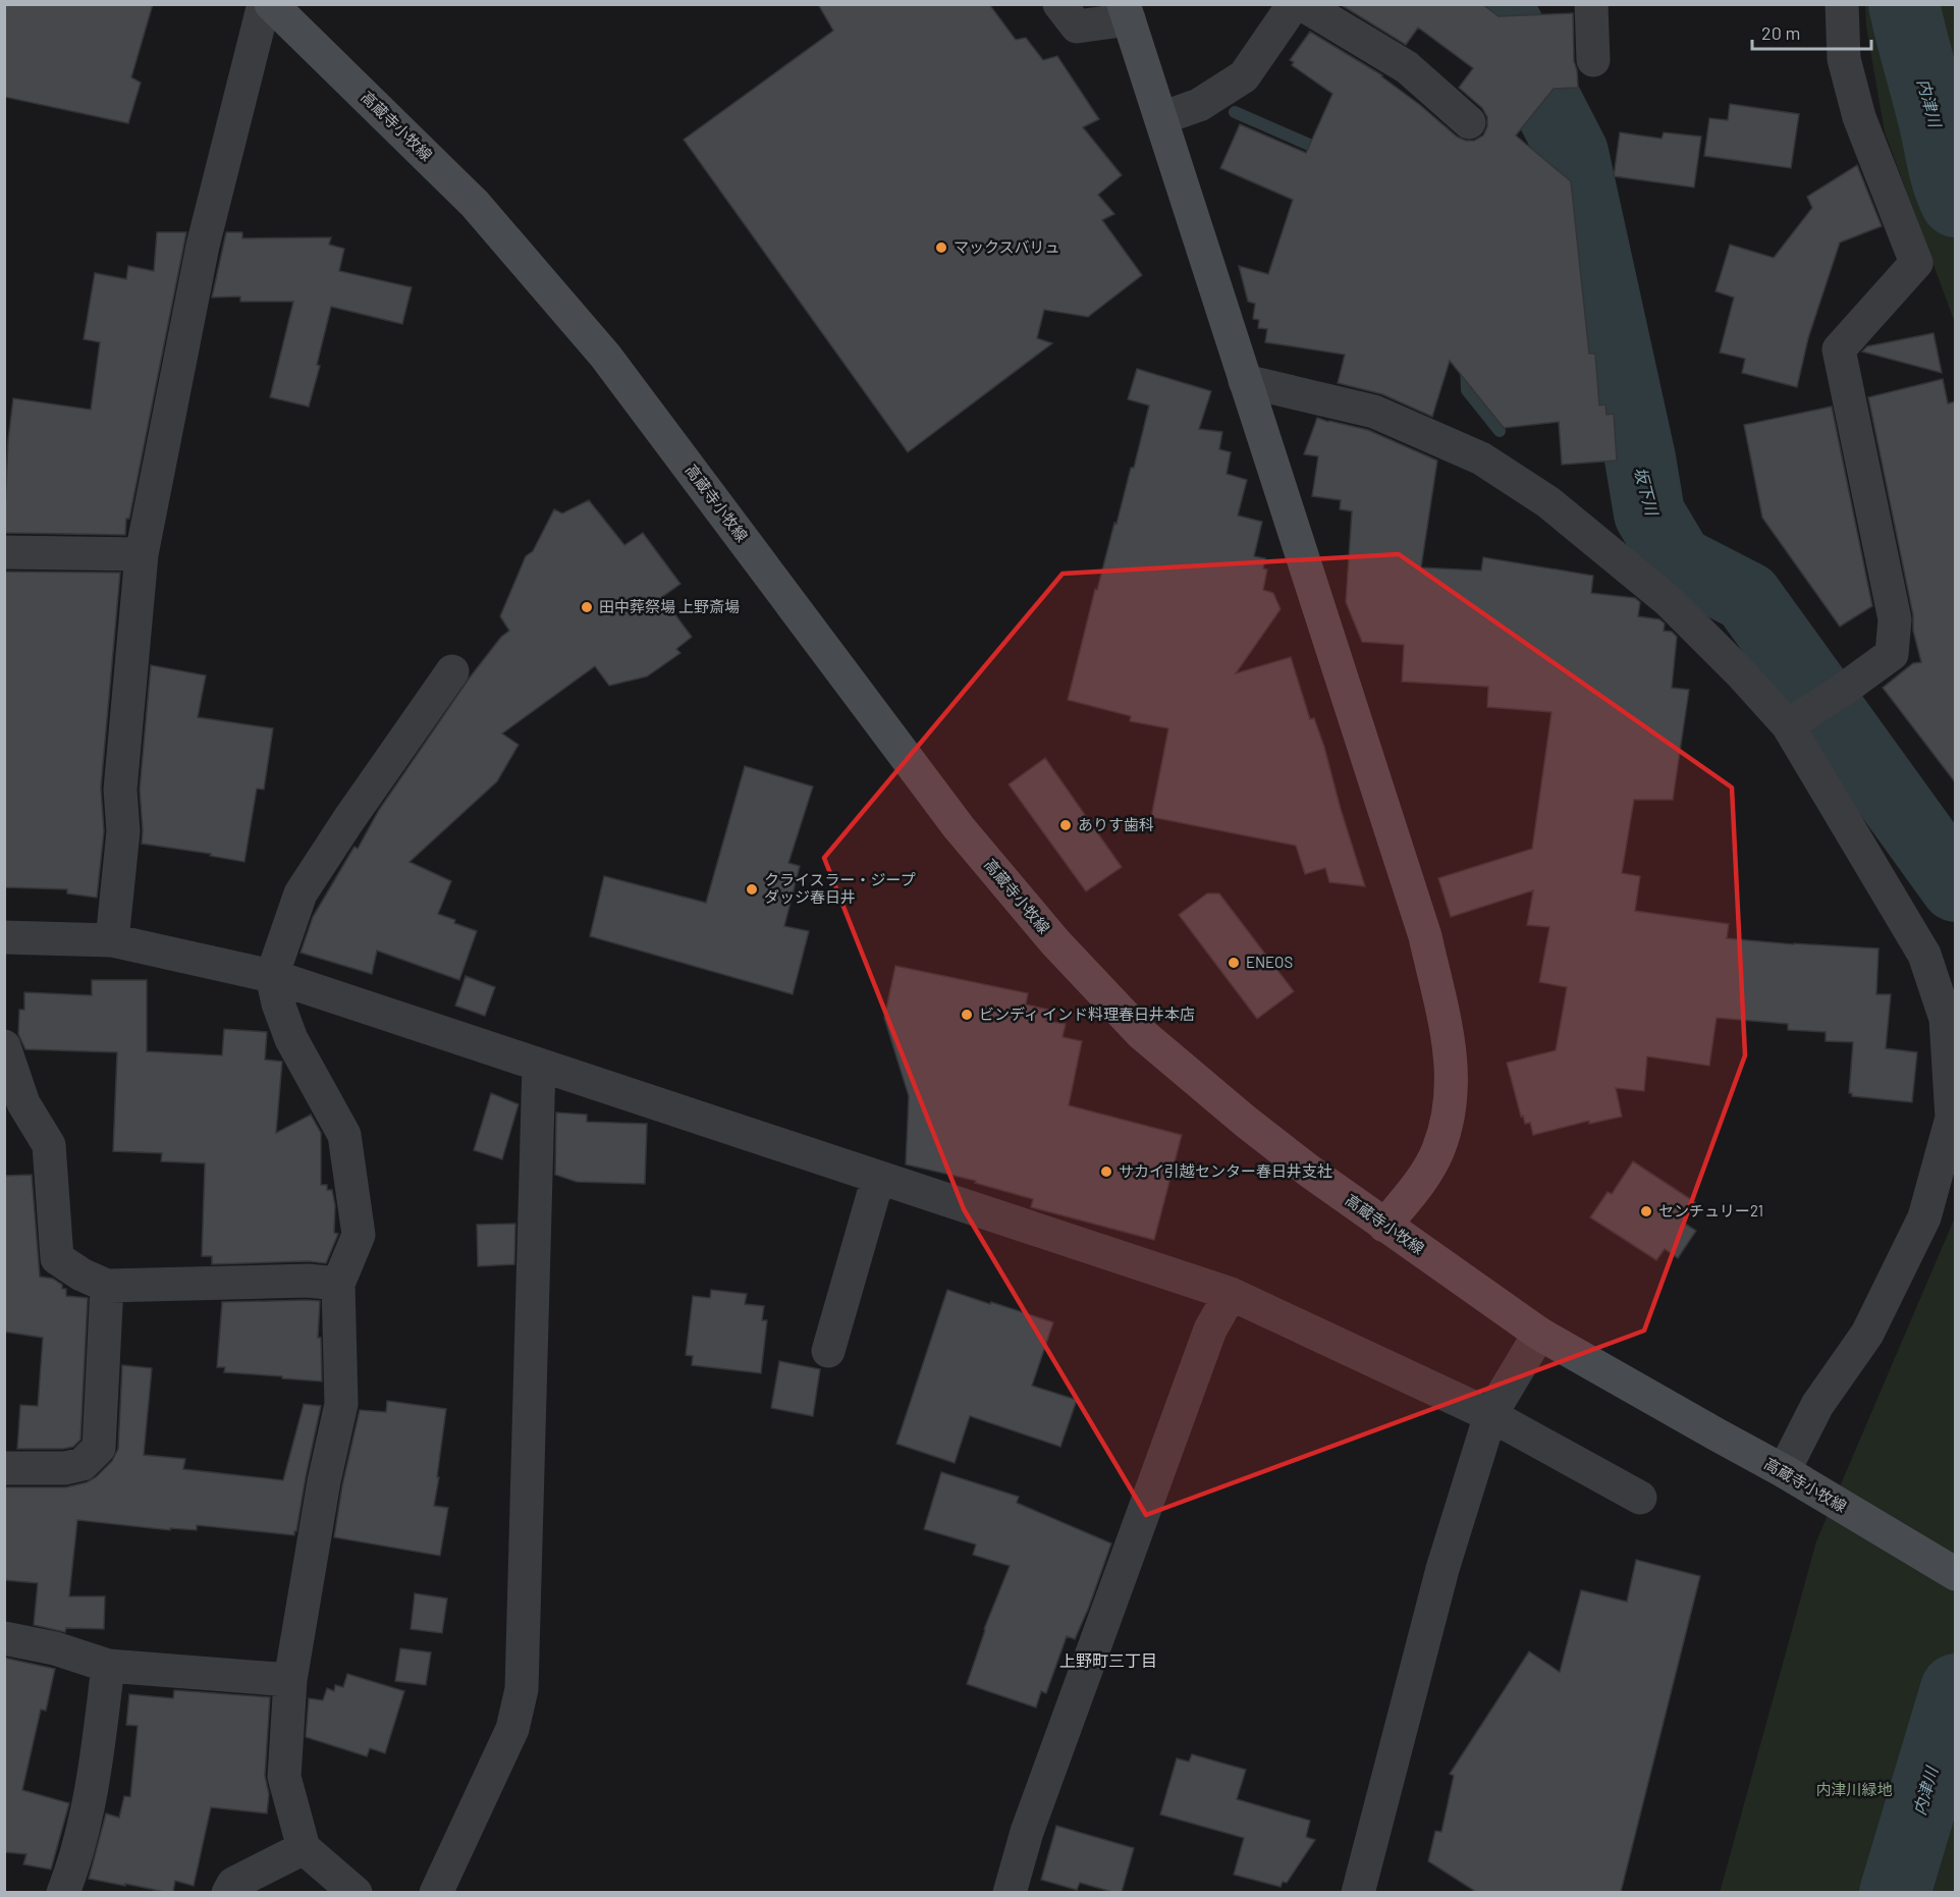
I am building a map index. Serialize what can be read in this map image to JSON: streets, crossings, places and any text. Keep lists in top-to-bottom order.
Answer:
{
  "streets": {
    "main road": ["高蔵寺小牧線"]
  },
  "districts": ["上野町三丁目"],
  "water": ["内津川", "坂下川"],
  "parks": ["内津川緑地"],
  "places": [
    "マックスバリュ",
    "田中葬祭場 上野斎場",
    "ありす歯科",
    "クライスラー・ジープ ダッジ春日井",
    "ENEOS",
    "ビンディ インド料理春日井本店",
    "サカイ引越センター春日井支社",
    "センチュリー21"
  ],
  "scale_bar": "20 m"
}
